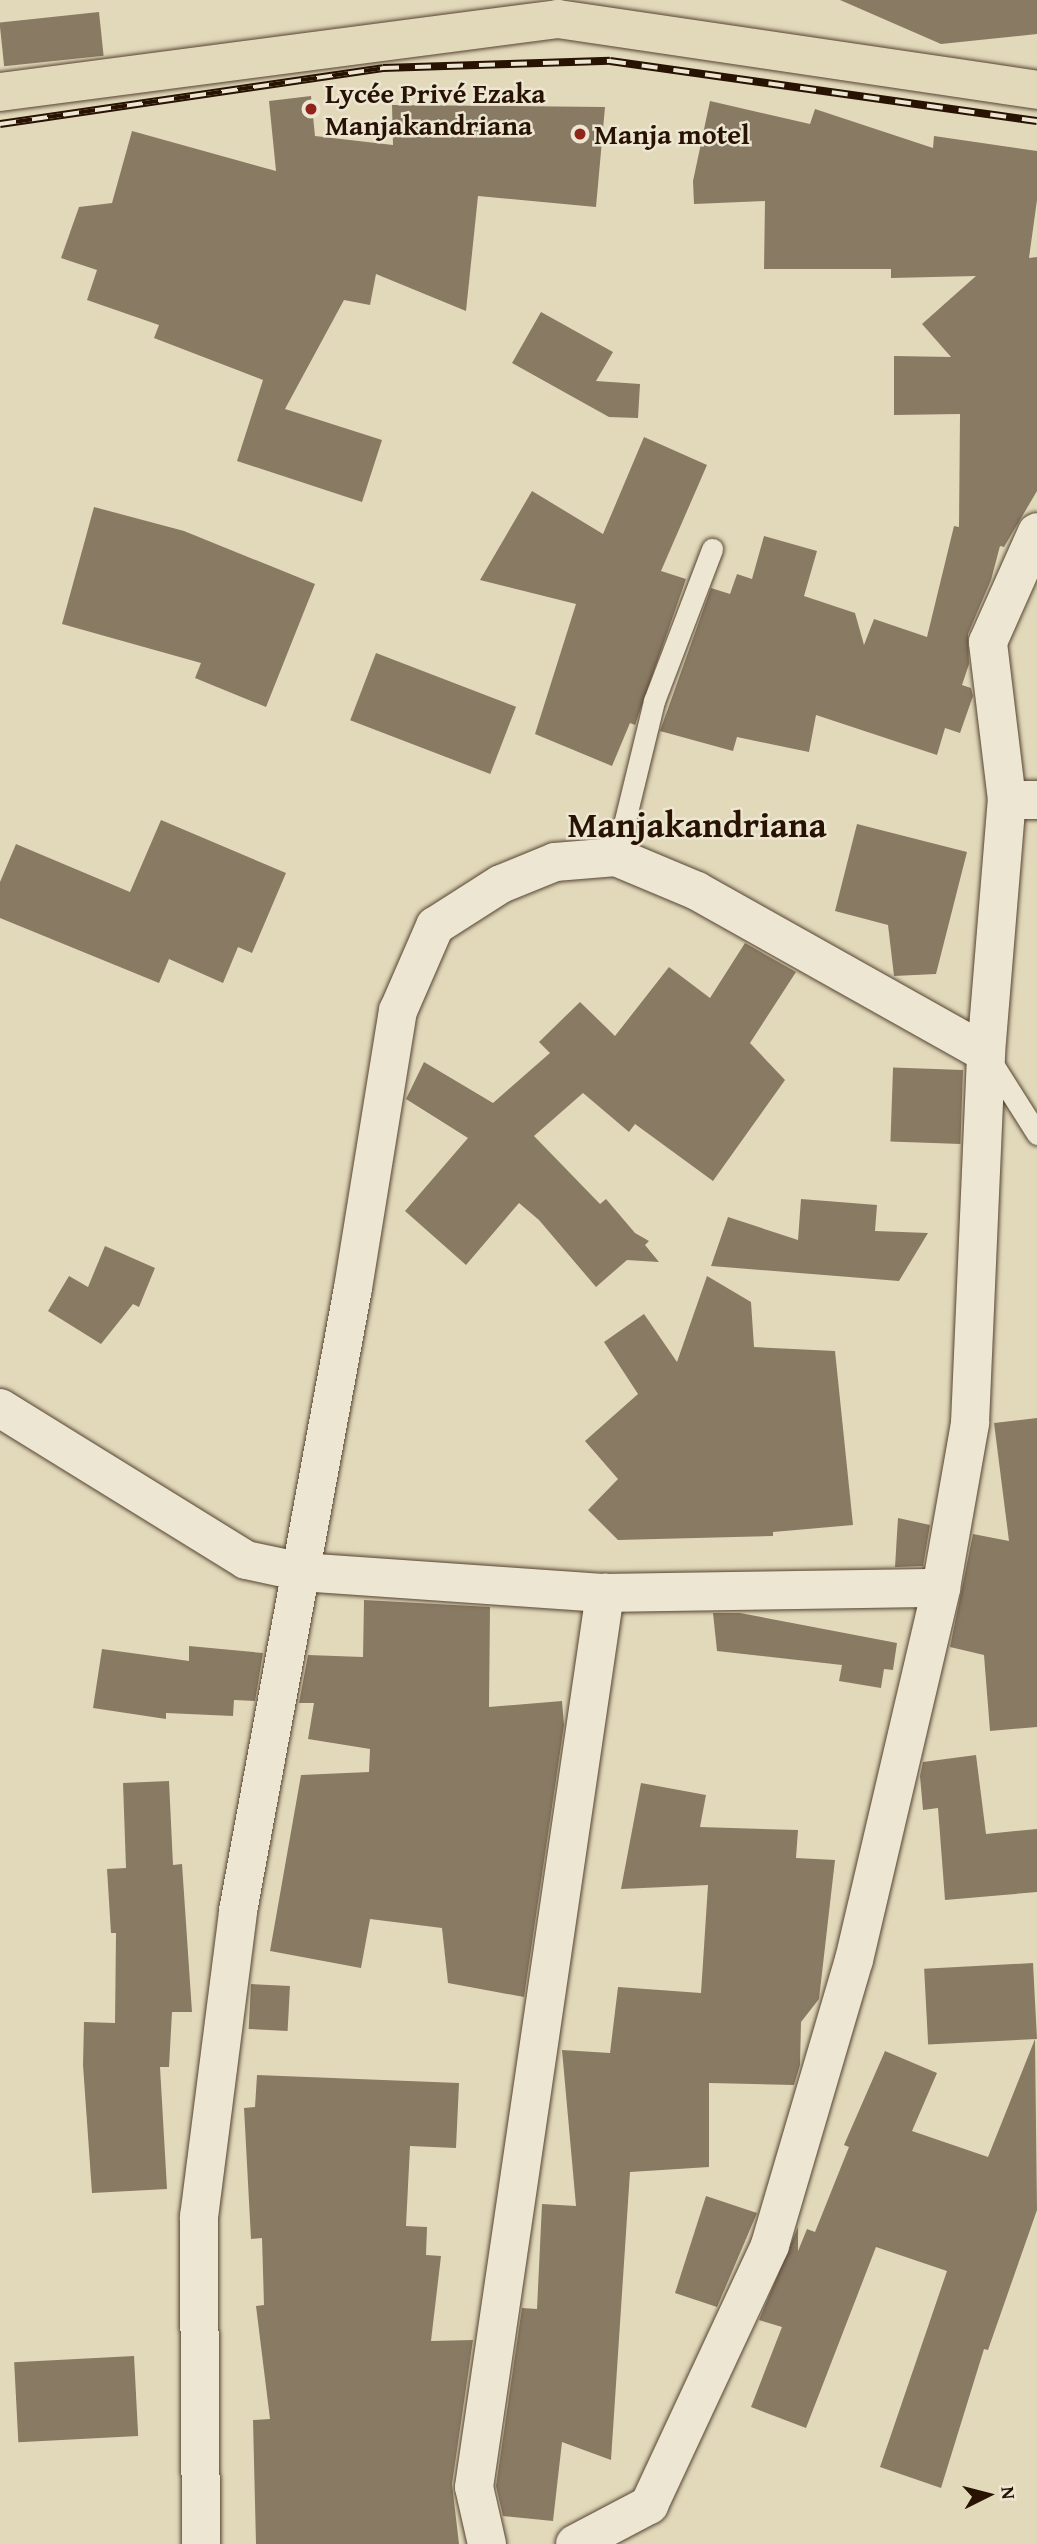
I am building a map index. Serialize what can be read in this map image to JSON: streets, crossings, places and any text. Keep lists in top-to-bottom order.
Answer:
{
  "districts": ["Manjakandriana"],
  "places": ["Lycée Privé Ezaka Manjakandriana", "Manja motel"],
  "north": "right"
}
